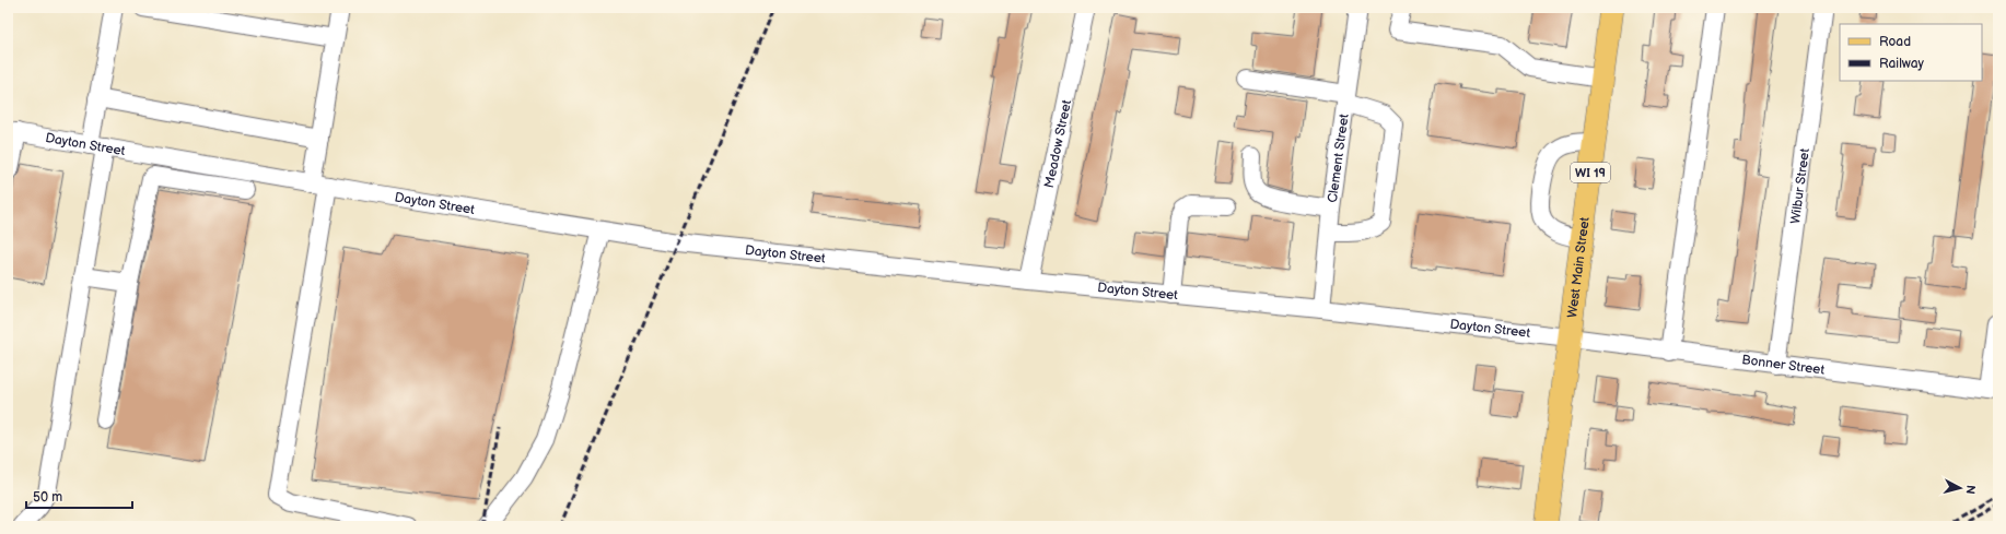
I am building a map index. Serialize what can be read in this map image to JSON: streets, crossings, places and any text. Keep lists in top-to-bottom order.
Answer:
{
  "streets": {
    "main road": ["WI 19", "West Main Street"],
    "street": [
      "Dayton Street",
      "Meadow Street",
      "Clement Street",
      "Wilbur Street",
      "Bonner Street"
    ]
  },
  "crossings": [
    ["Dayton Street", "Meadow Street"],
    ["Dayton Street", "Clement Street"],
    ["Dayton Street", "West Main Street"],
    ["Dayton Street", "Bonner Street"],
    ["Wilbur Street", "Bonner Street"],
    ["West Main Street", "Bonner Street"]
  ],
  "legend": ["Road", "Railway"],
  "scale_bar": "50 m",
  "north": "right"
}
